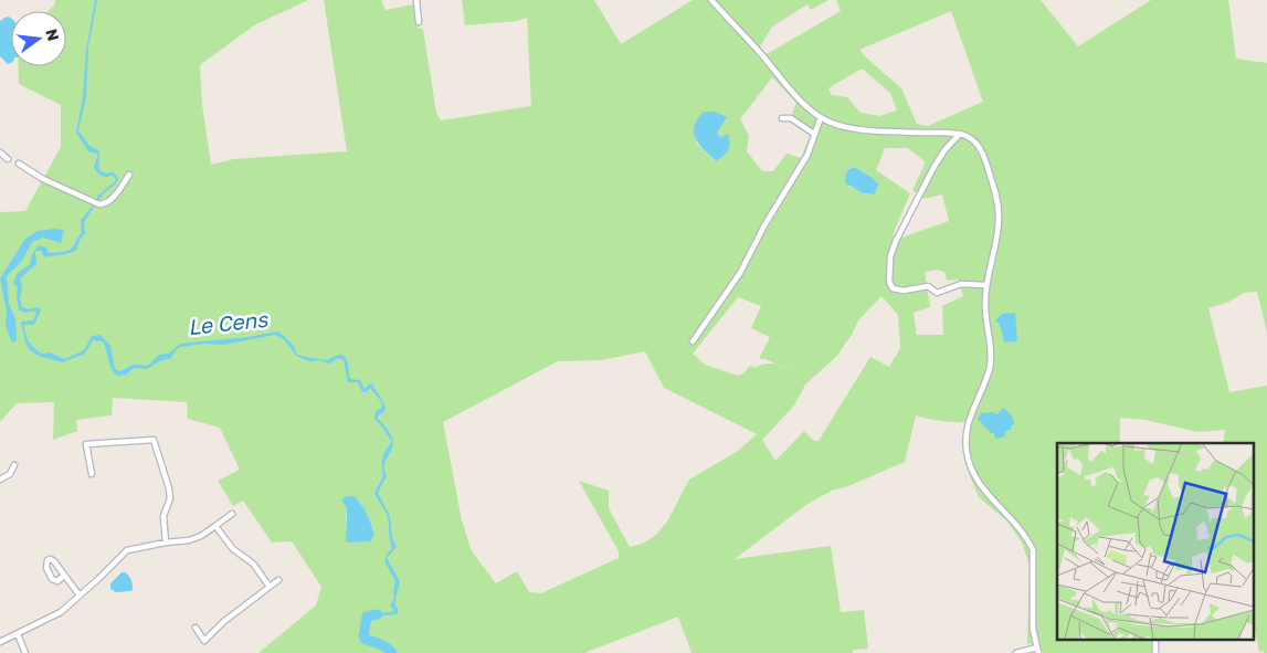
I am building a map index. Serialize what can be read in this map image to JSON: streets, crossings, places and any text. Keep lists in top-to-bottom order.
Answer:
{
  "water": ["Le Cens"],
  "north": "right"
}
